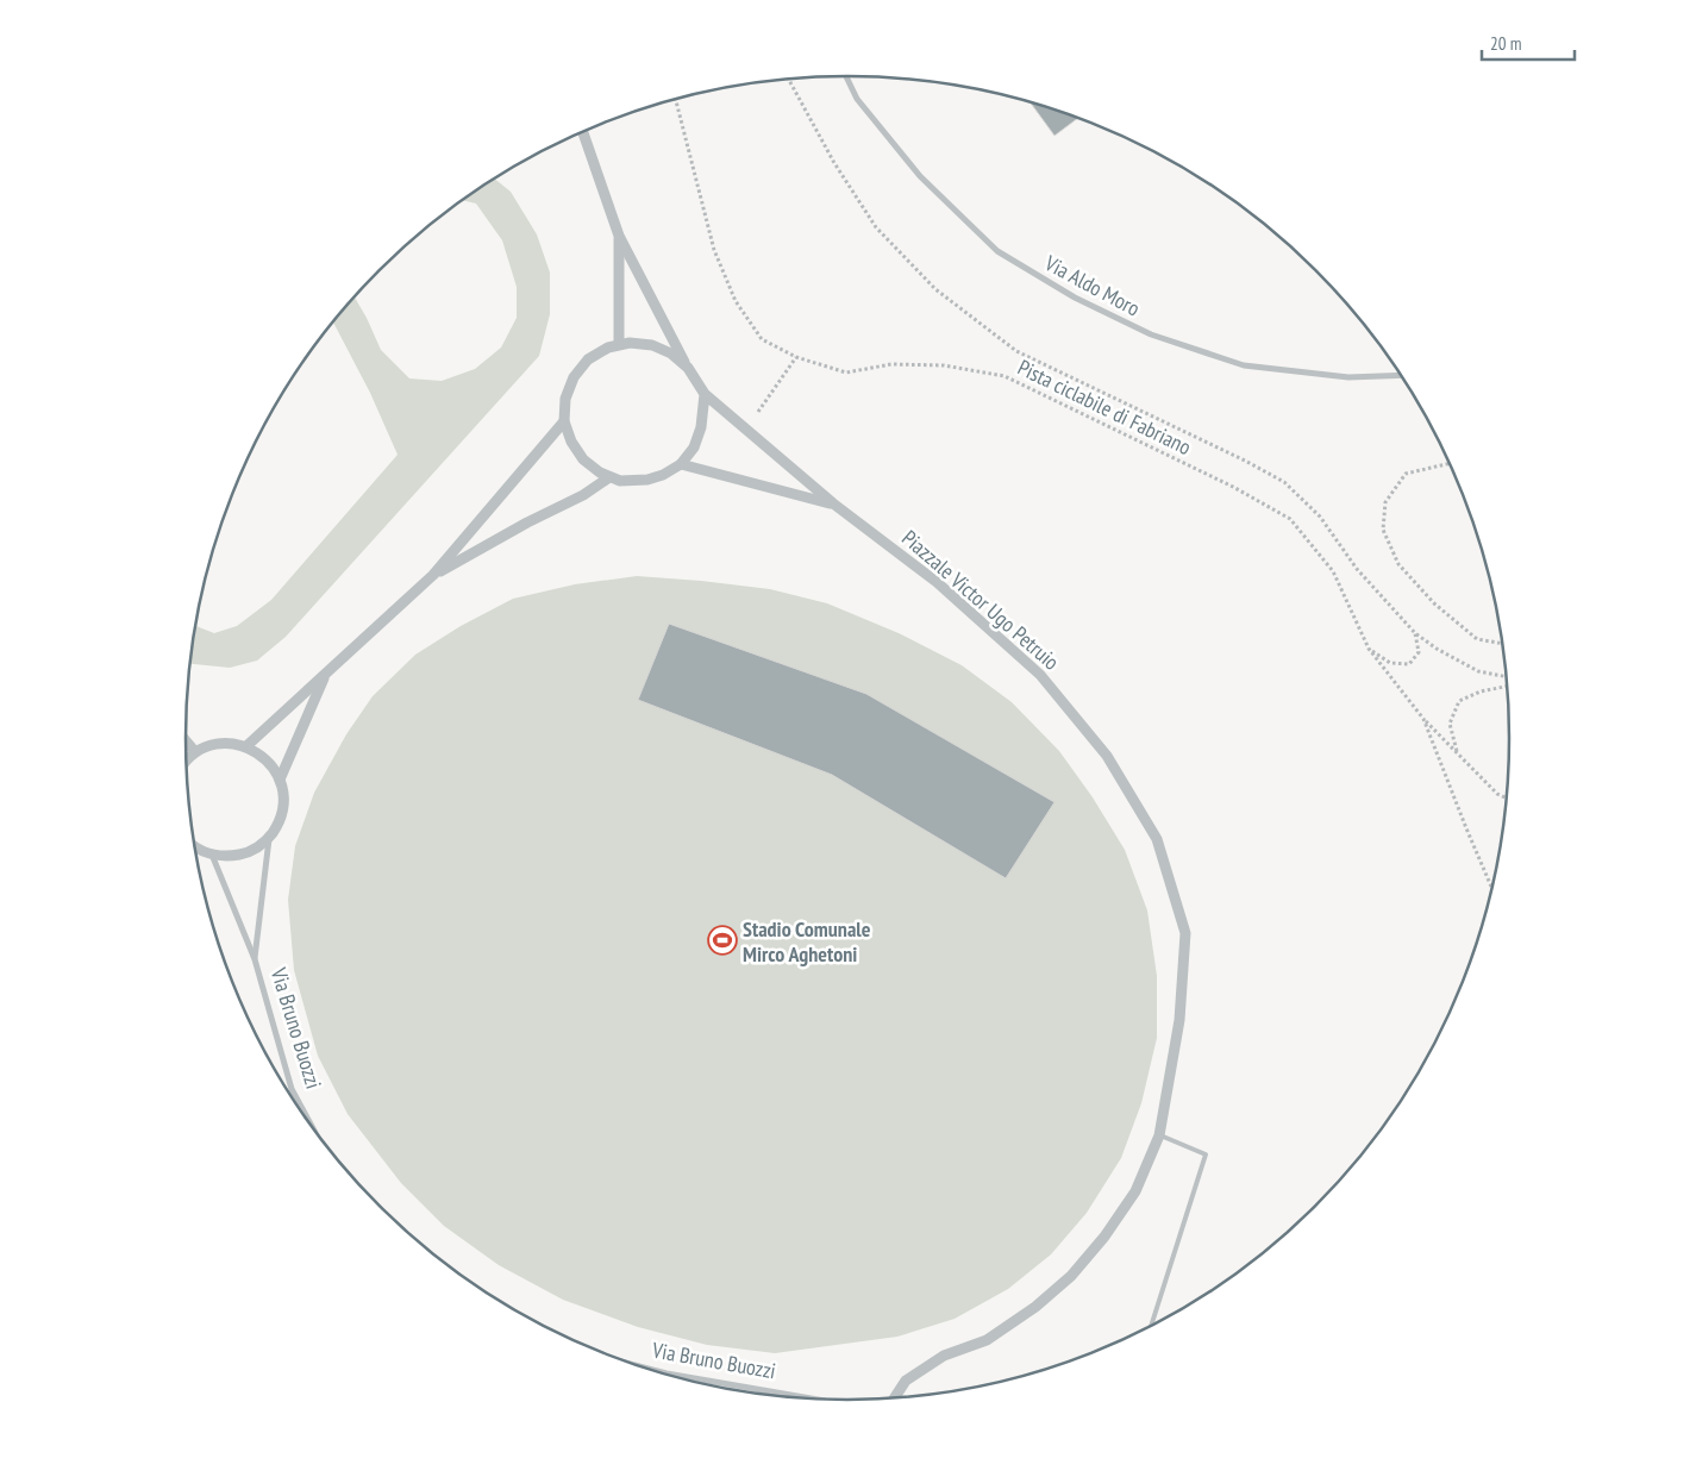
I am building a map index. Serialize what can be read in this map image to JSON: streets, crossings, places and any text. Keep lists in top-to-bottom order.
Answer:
{
  "streets": {
    "street": ["Via Aldo Moro", "Piazzale Victor Ugo Petruio", "Via Bruno Buozzi"],
    "path": ["Pista ciclabile di Fabriano"]
  },
  "places": {
    "sports": ["Stadio Comunale Mirco Aghetoni"]
  },
  "scale_bar": "20 m"
}
